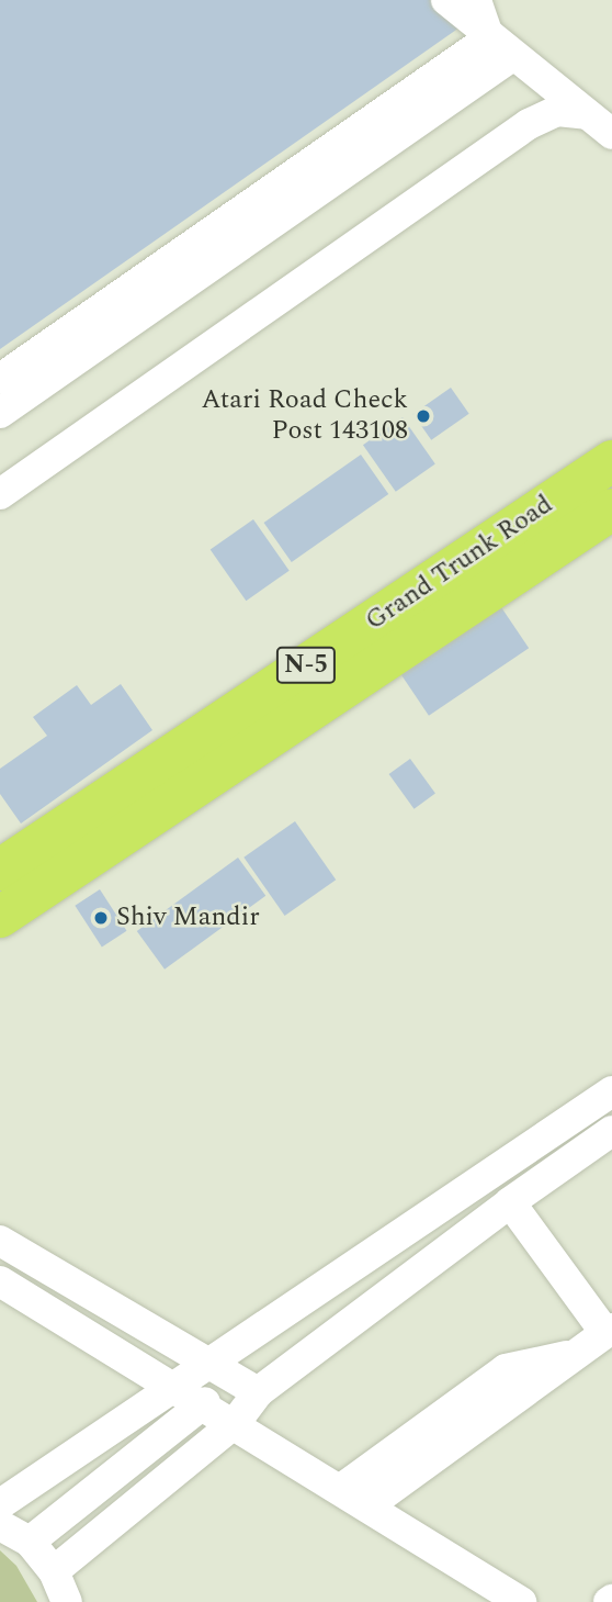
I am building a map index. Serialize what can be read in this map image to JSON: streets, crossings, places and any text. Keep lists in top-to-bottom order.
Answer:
{
  "streets": {
    "highway": ["Grand Trunk Road", "N-5"]
  },
  "places": ["Atari Road Check Post 143108", "Shiv Mandir"]
}
